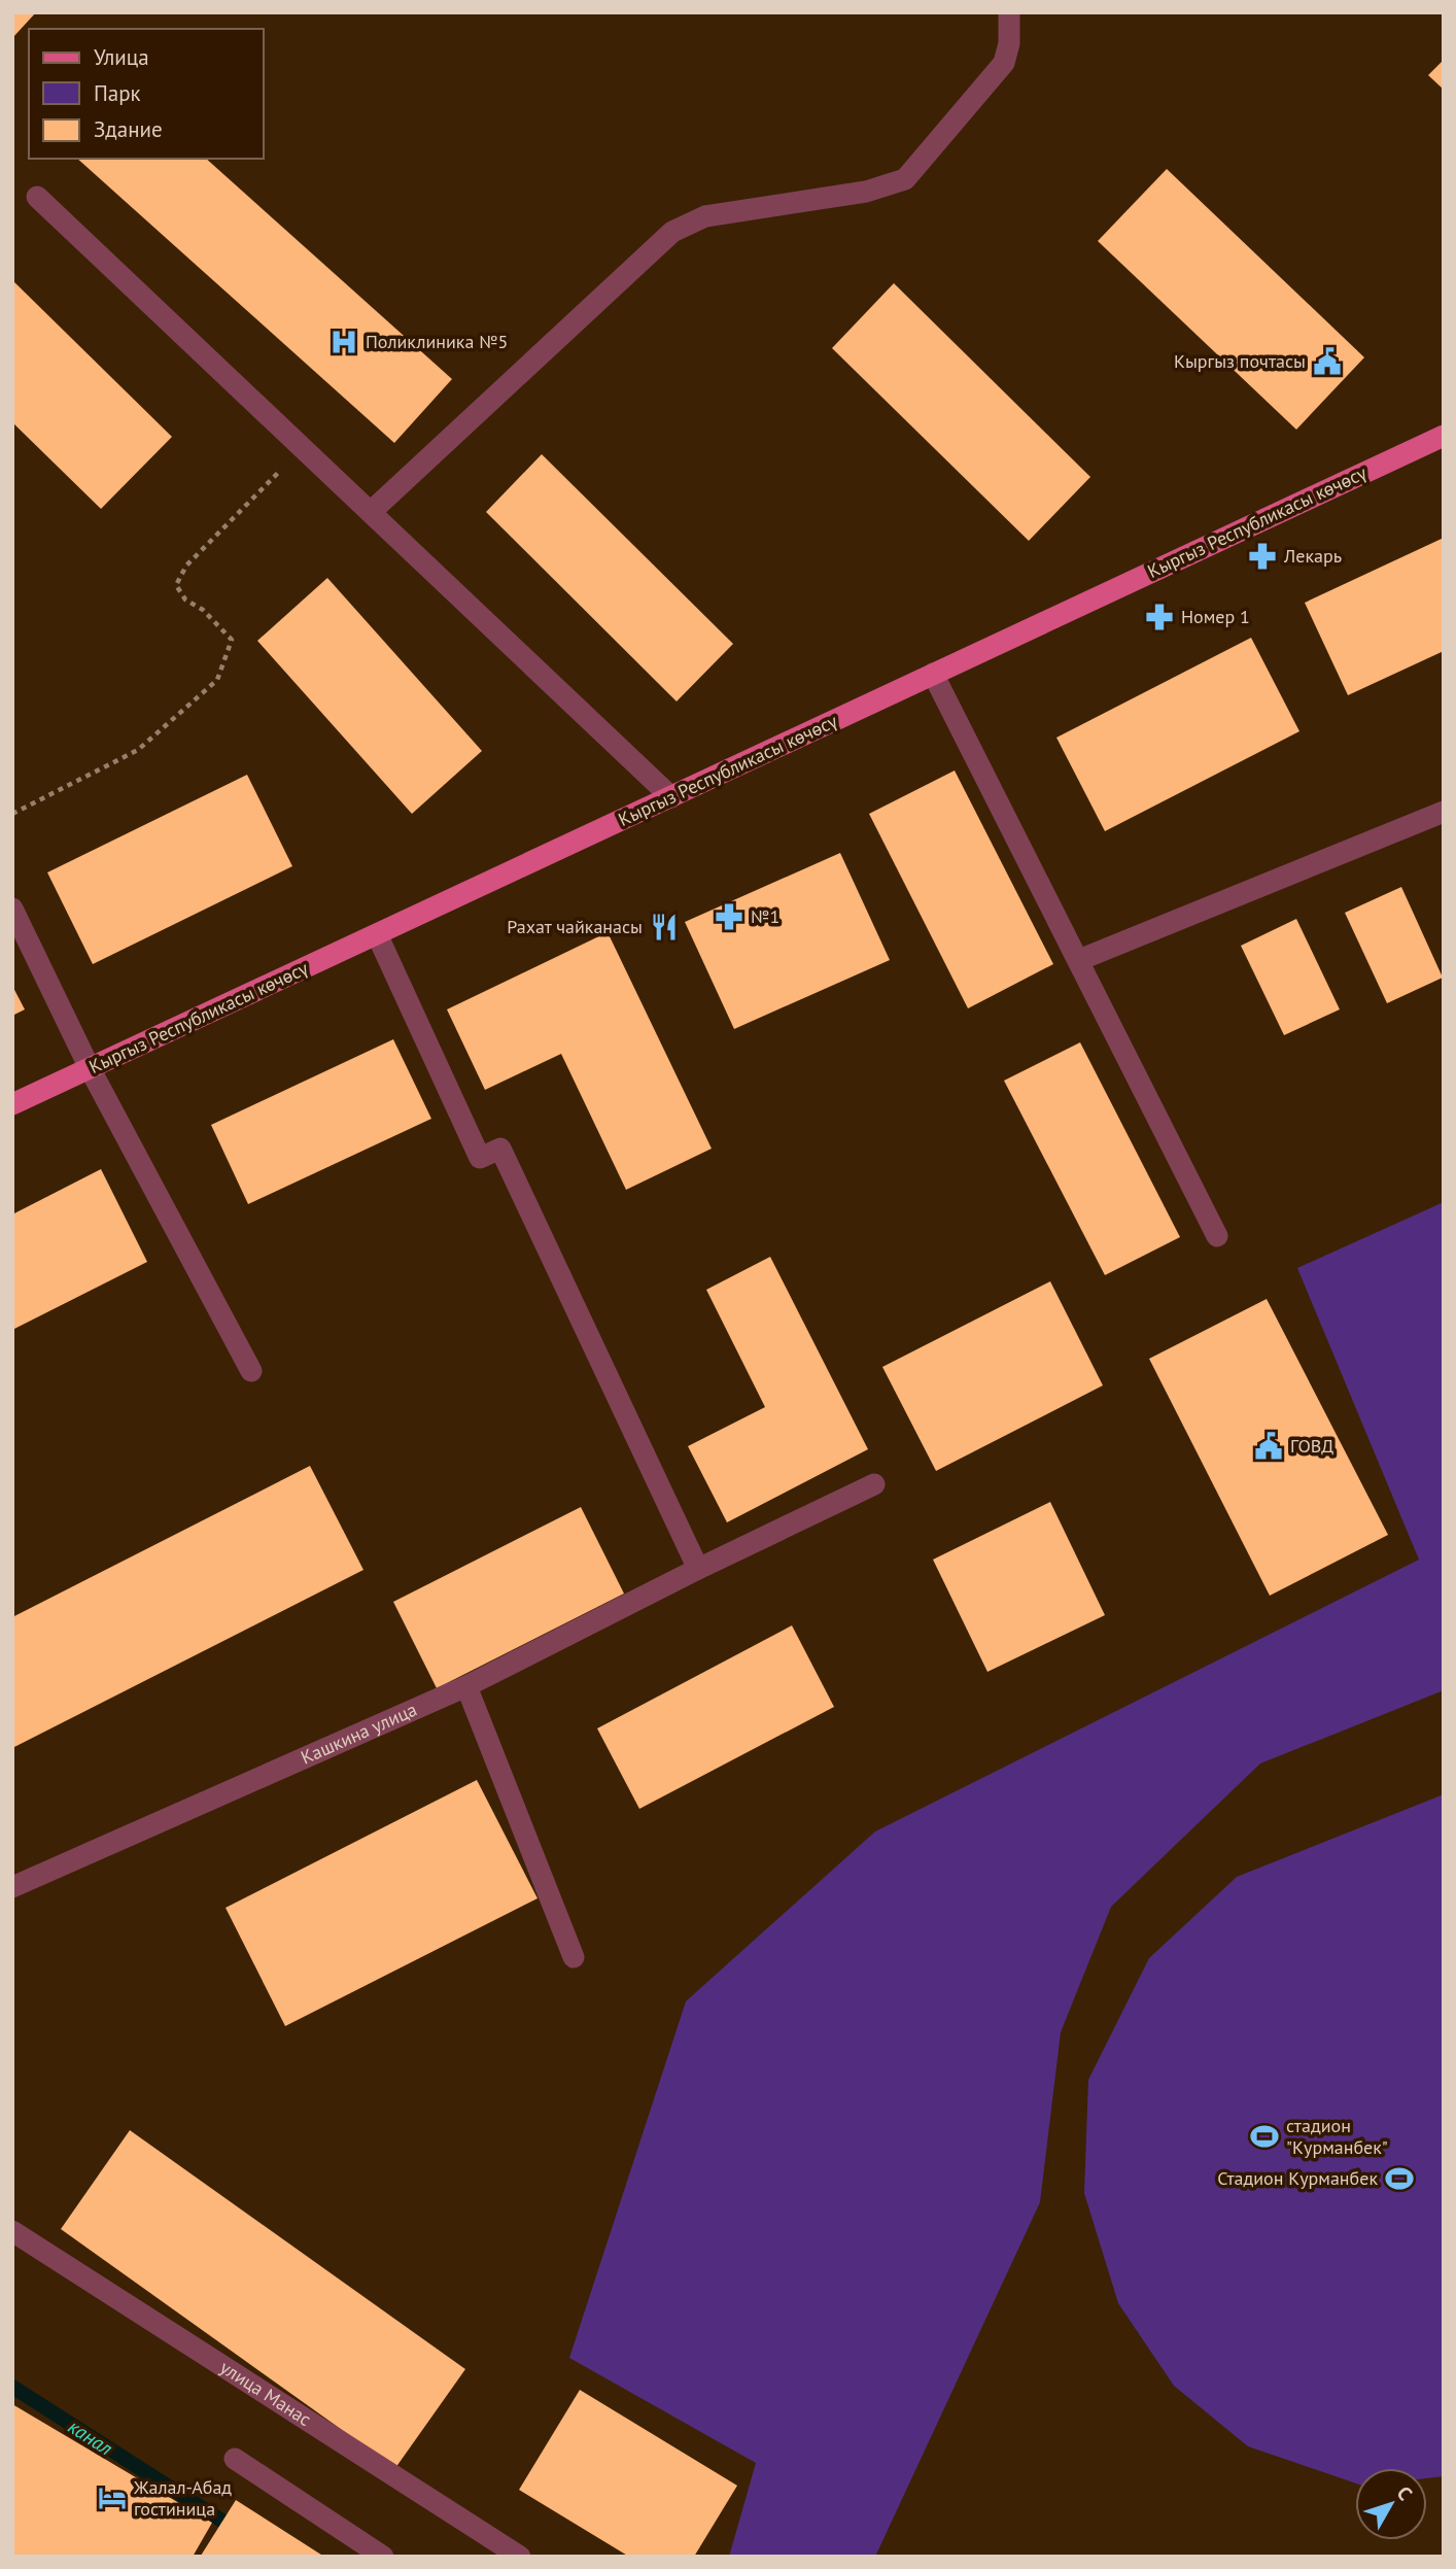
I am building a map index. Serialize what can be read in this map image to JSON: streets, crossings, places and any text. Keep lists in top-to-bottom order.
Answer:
{
  "streets": {
    "main road": ["Кыргыз Республикасы көчөсү"],
    "street": ["Кашкина улица", "улица Манас"]
  },
  "water": ["канал"],
  "places": {
    "hospital": ["Поликлиника №5"],
    "public building": ["Кыргыз почтасы", "ГОВД"],
    "pharmacy": ["Лекарь", "Номер 1", "№1"],
    "restaurant": ["Рахат чайканасы"],
    "sports": ["стадион \"Курманбек\"", "Стадион Курманбек"],
    "hotel": ["Жалал-Абад гостиница"]
  },
  "legend": ["Улица", "Парк", "Здание"],
  "north": "top right"
}
